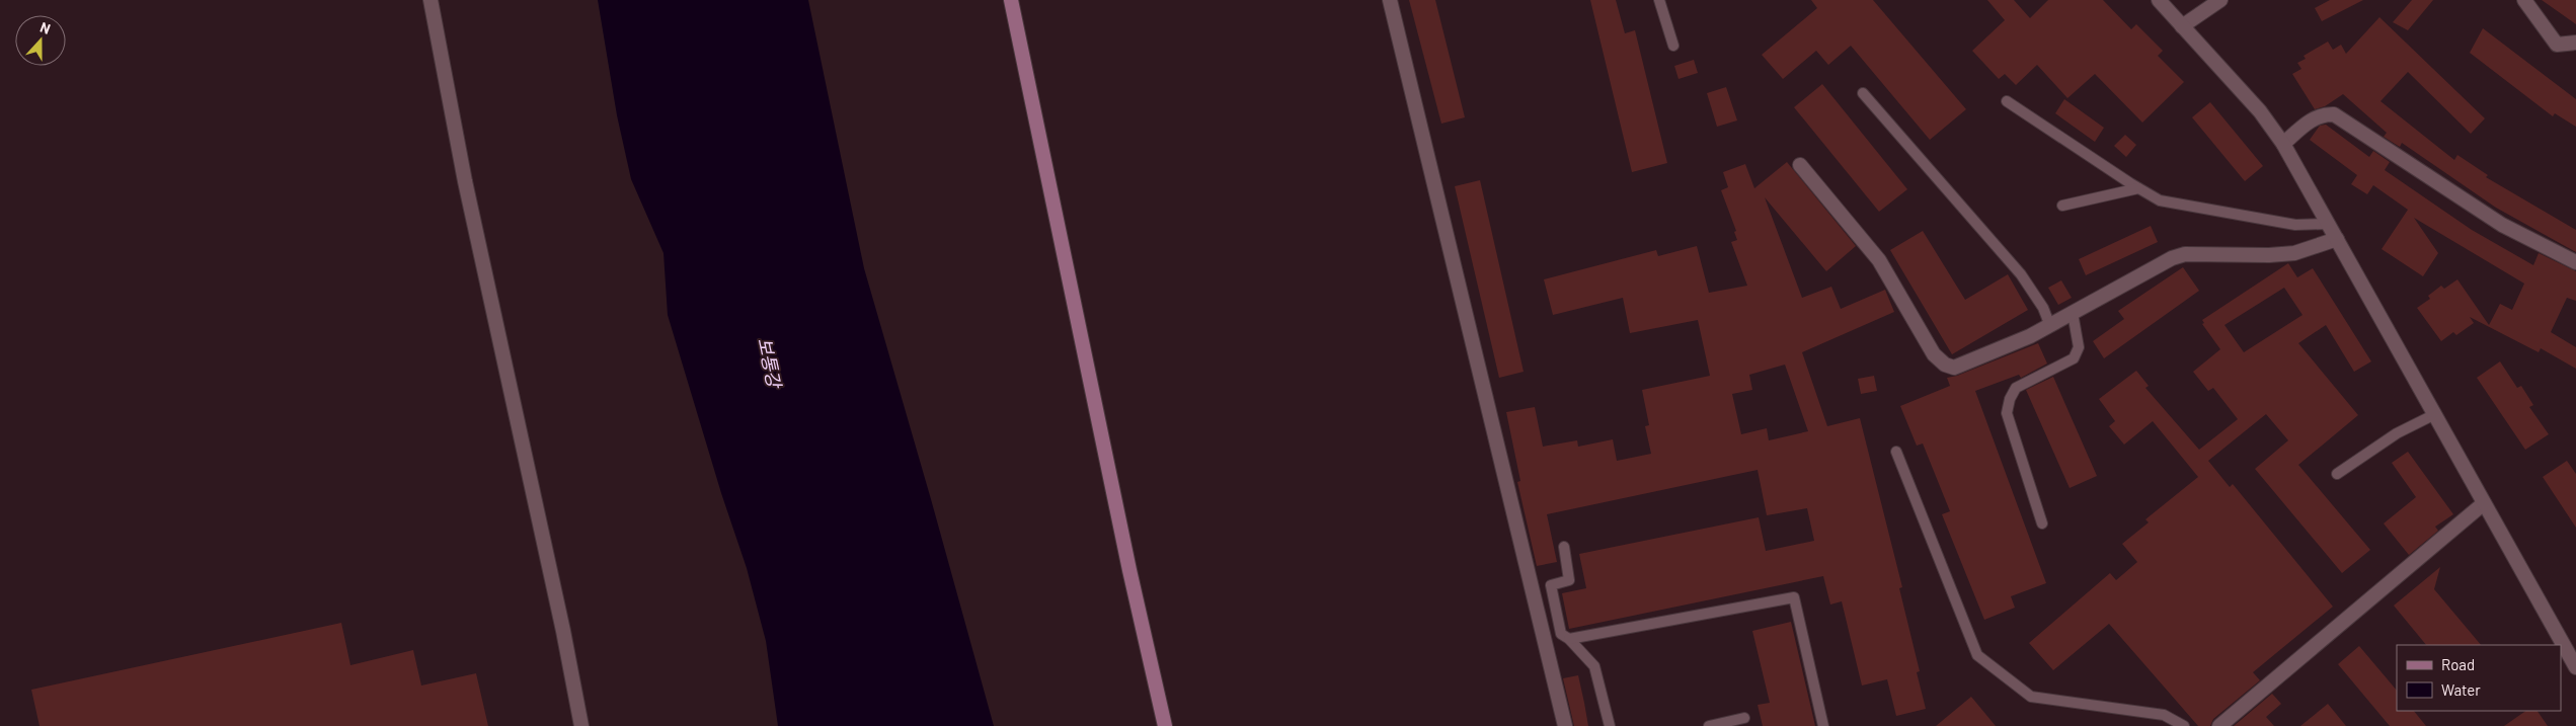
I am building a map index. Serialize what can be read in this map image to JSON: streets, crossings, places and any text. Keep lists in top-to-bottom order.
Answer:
{
  "water": ["보통강"],
  "legend": ["Road", "Water"],
  "north": "top"
}
